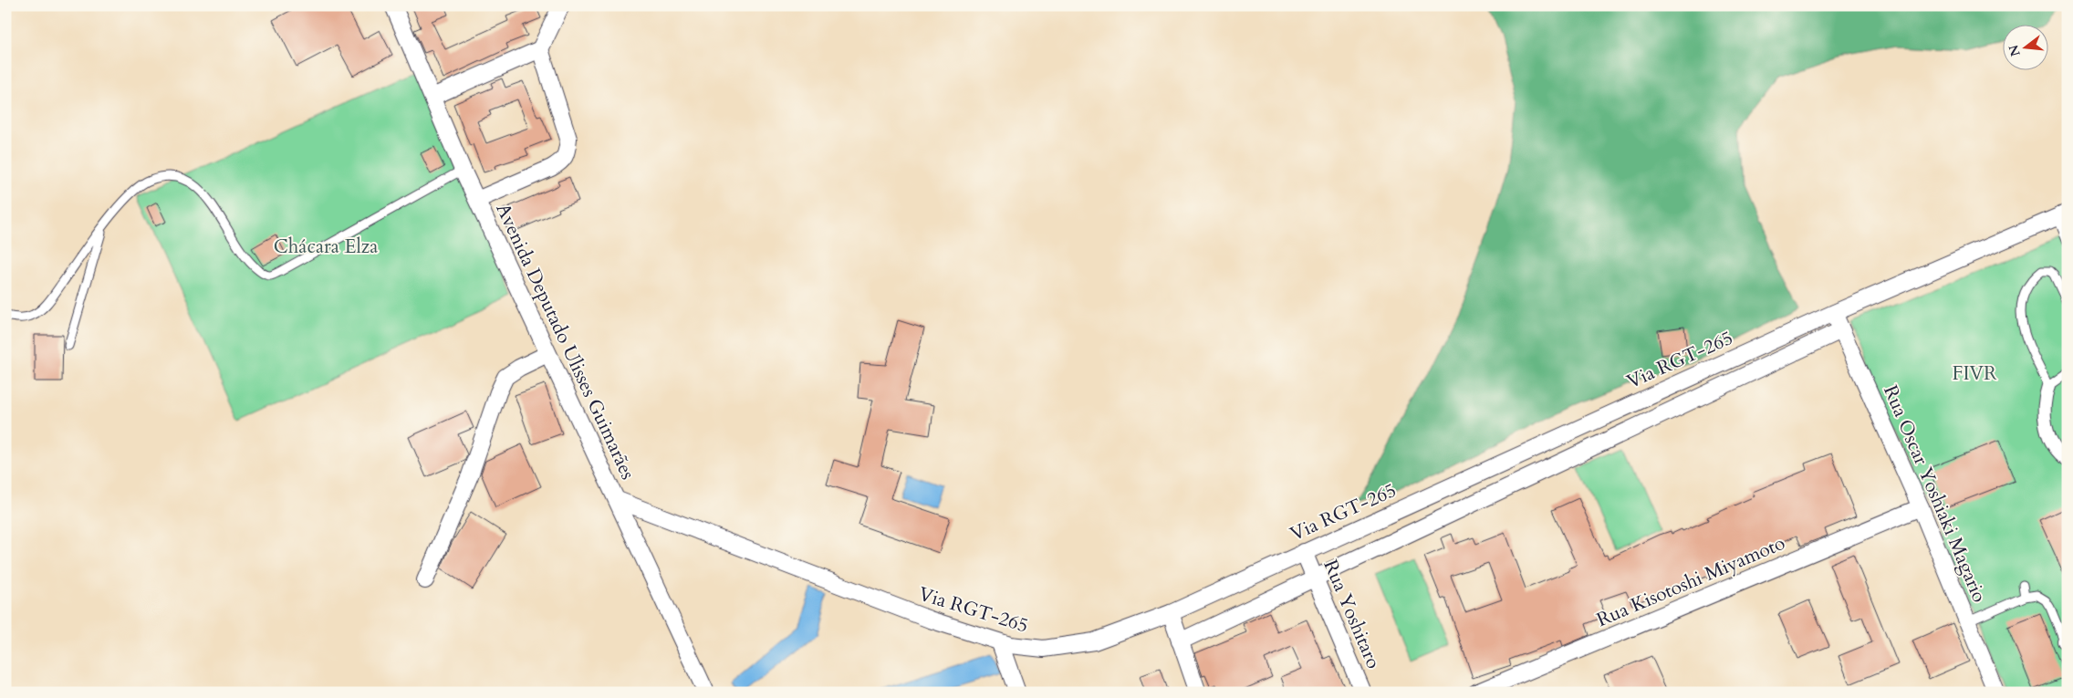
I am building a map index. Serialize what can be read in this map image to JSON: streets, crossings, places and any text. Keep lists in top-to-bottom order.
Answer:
{
  "streets": {
    "street": [
      "Avenida Deputado Ulisses Guimarães",
      "Via RGT-265",
      "Rua Oscar Yoshiaki Magario",
      "Rua Kisotoshi Miyamoto",
      "Rua Yoshitaro"
    ]
  },
  "crossings": [
    ["Avenida Deputado Ulisses Guimarães", "Via RGT-265"],
    ["Via RGT-265", "Rua Oscar Yoshiaki Magario"],
    ["Via RGT-265", "Rua Yoshitaro"],
    ["Rua Oscar Yoshiaki Magario", "Rua Kisotoshi Miyamoto"]
  ],
  "parks": ["Chácara Elza", "FIVR"],
  "north": "left"
}
